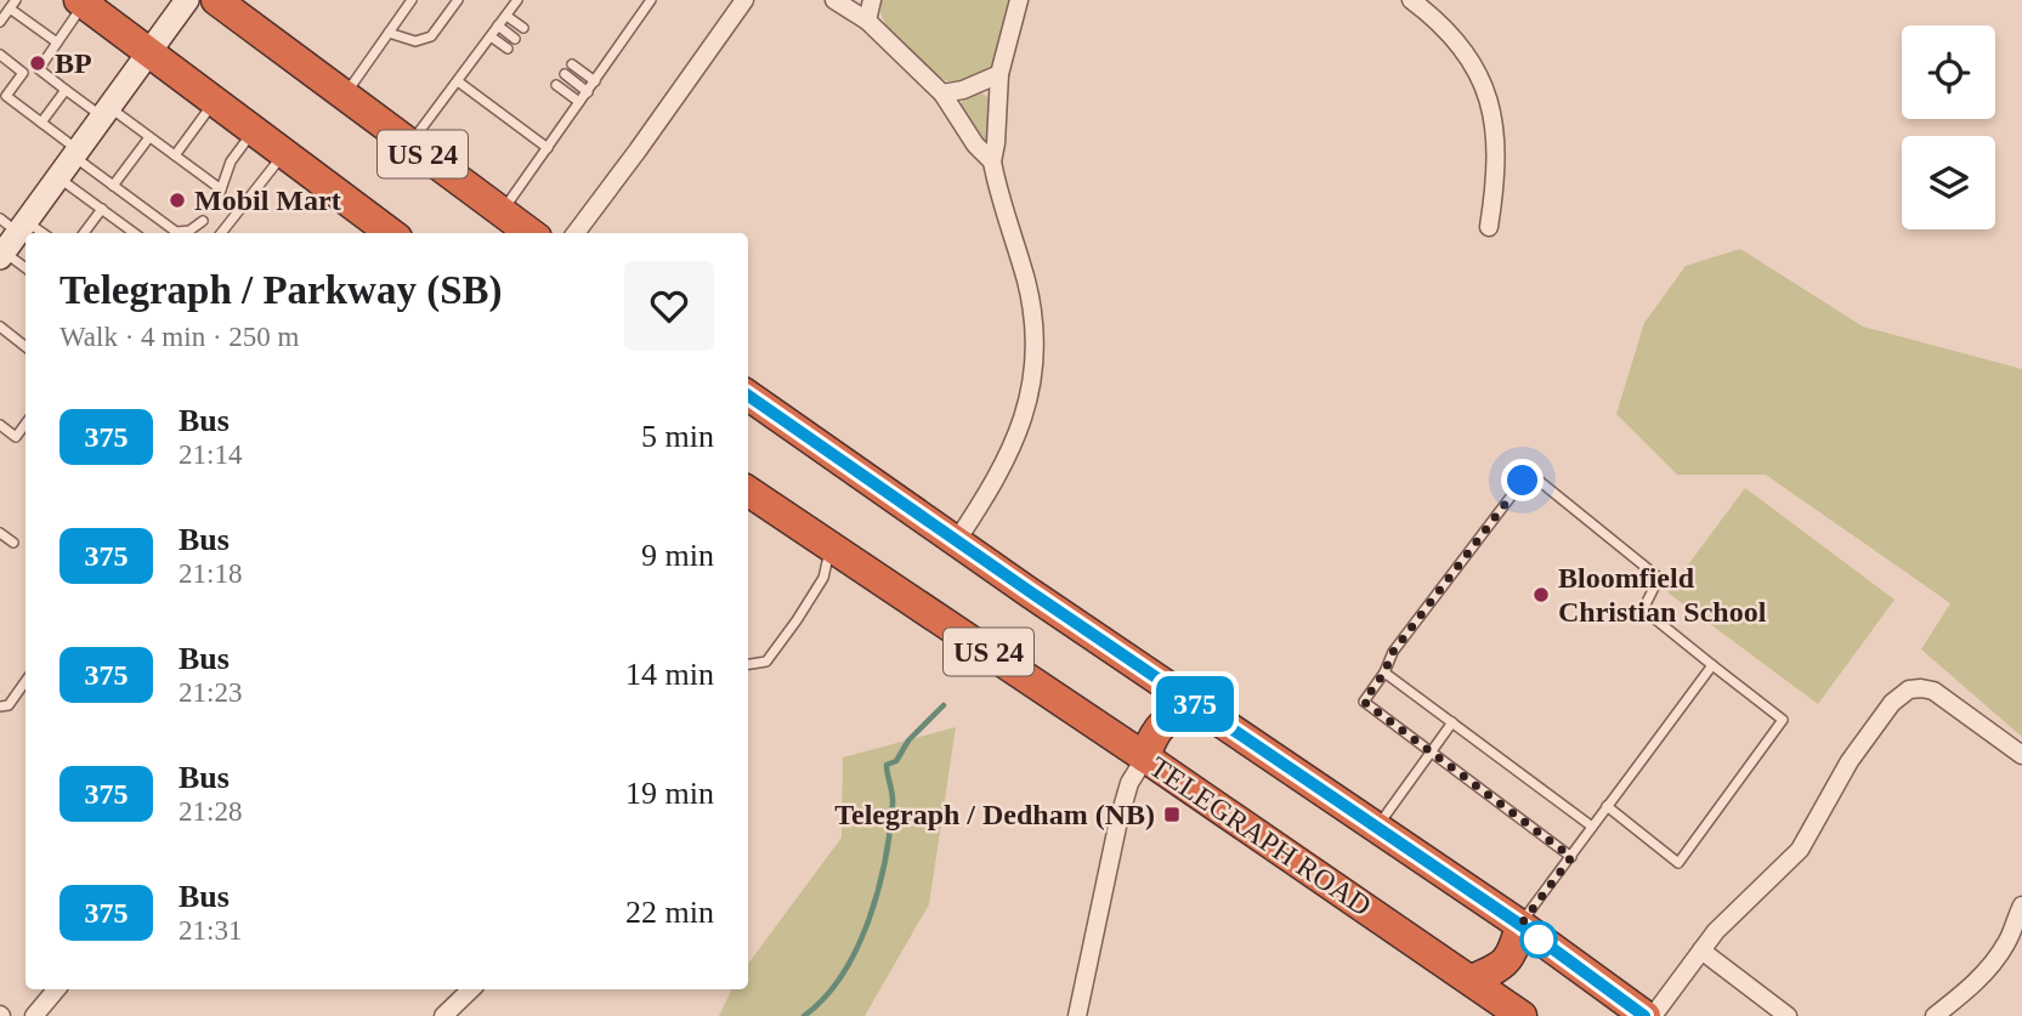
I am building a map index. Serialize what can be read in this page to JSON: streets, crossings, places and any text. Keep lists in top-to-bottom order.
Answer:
{
  "streets": {
    "highway": ["US 24", "TELEGRAPH ROAD"]
  },
  "places": {
    "other": ["BP", "Mobil Mart", "Bloomfield Christian School"],
    "transit": ["Telegraph / Dedham (NB)"]
  },
  "lines": ["bus line 375"],
  "page": {
    "on_map": "375",
    "heading": ["Telegraph / Parkway (SB)", "Walk · 4 min · 250 m"],
    "list": [
      {
        "mark": "375",
        "name": "Bus",
        "note": "21:14",
        "value": "5 min"
      },
      {
        "mark": "375",
        "name": "Bus",
        "note": "21:18",
        "value": "9 min"
      },
      {
        "mark": "375",
        "name": "Bus",
        "note": "21:23",
        "value": "14 min"
      },
      {
        "mark": "375",
        "name": "Bus",
        "note": "21:28",
        "value": "19 min"
      },
      {
        "mark": "375",
        "name": "Bus",
        "note": "21:31",
        "value": "22 min"
      }
    ]
  }
}
